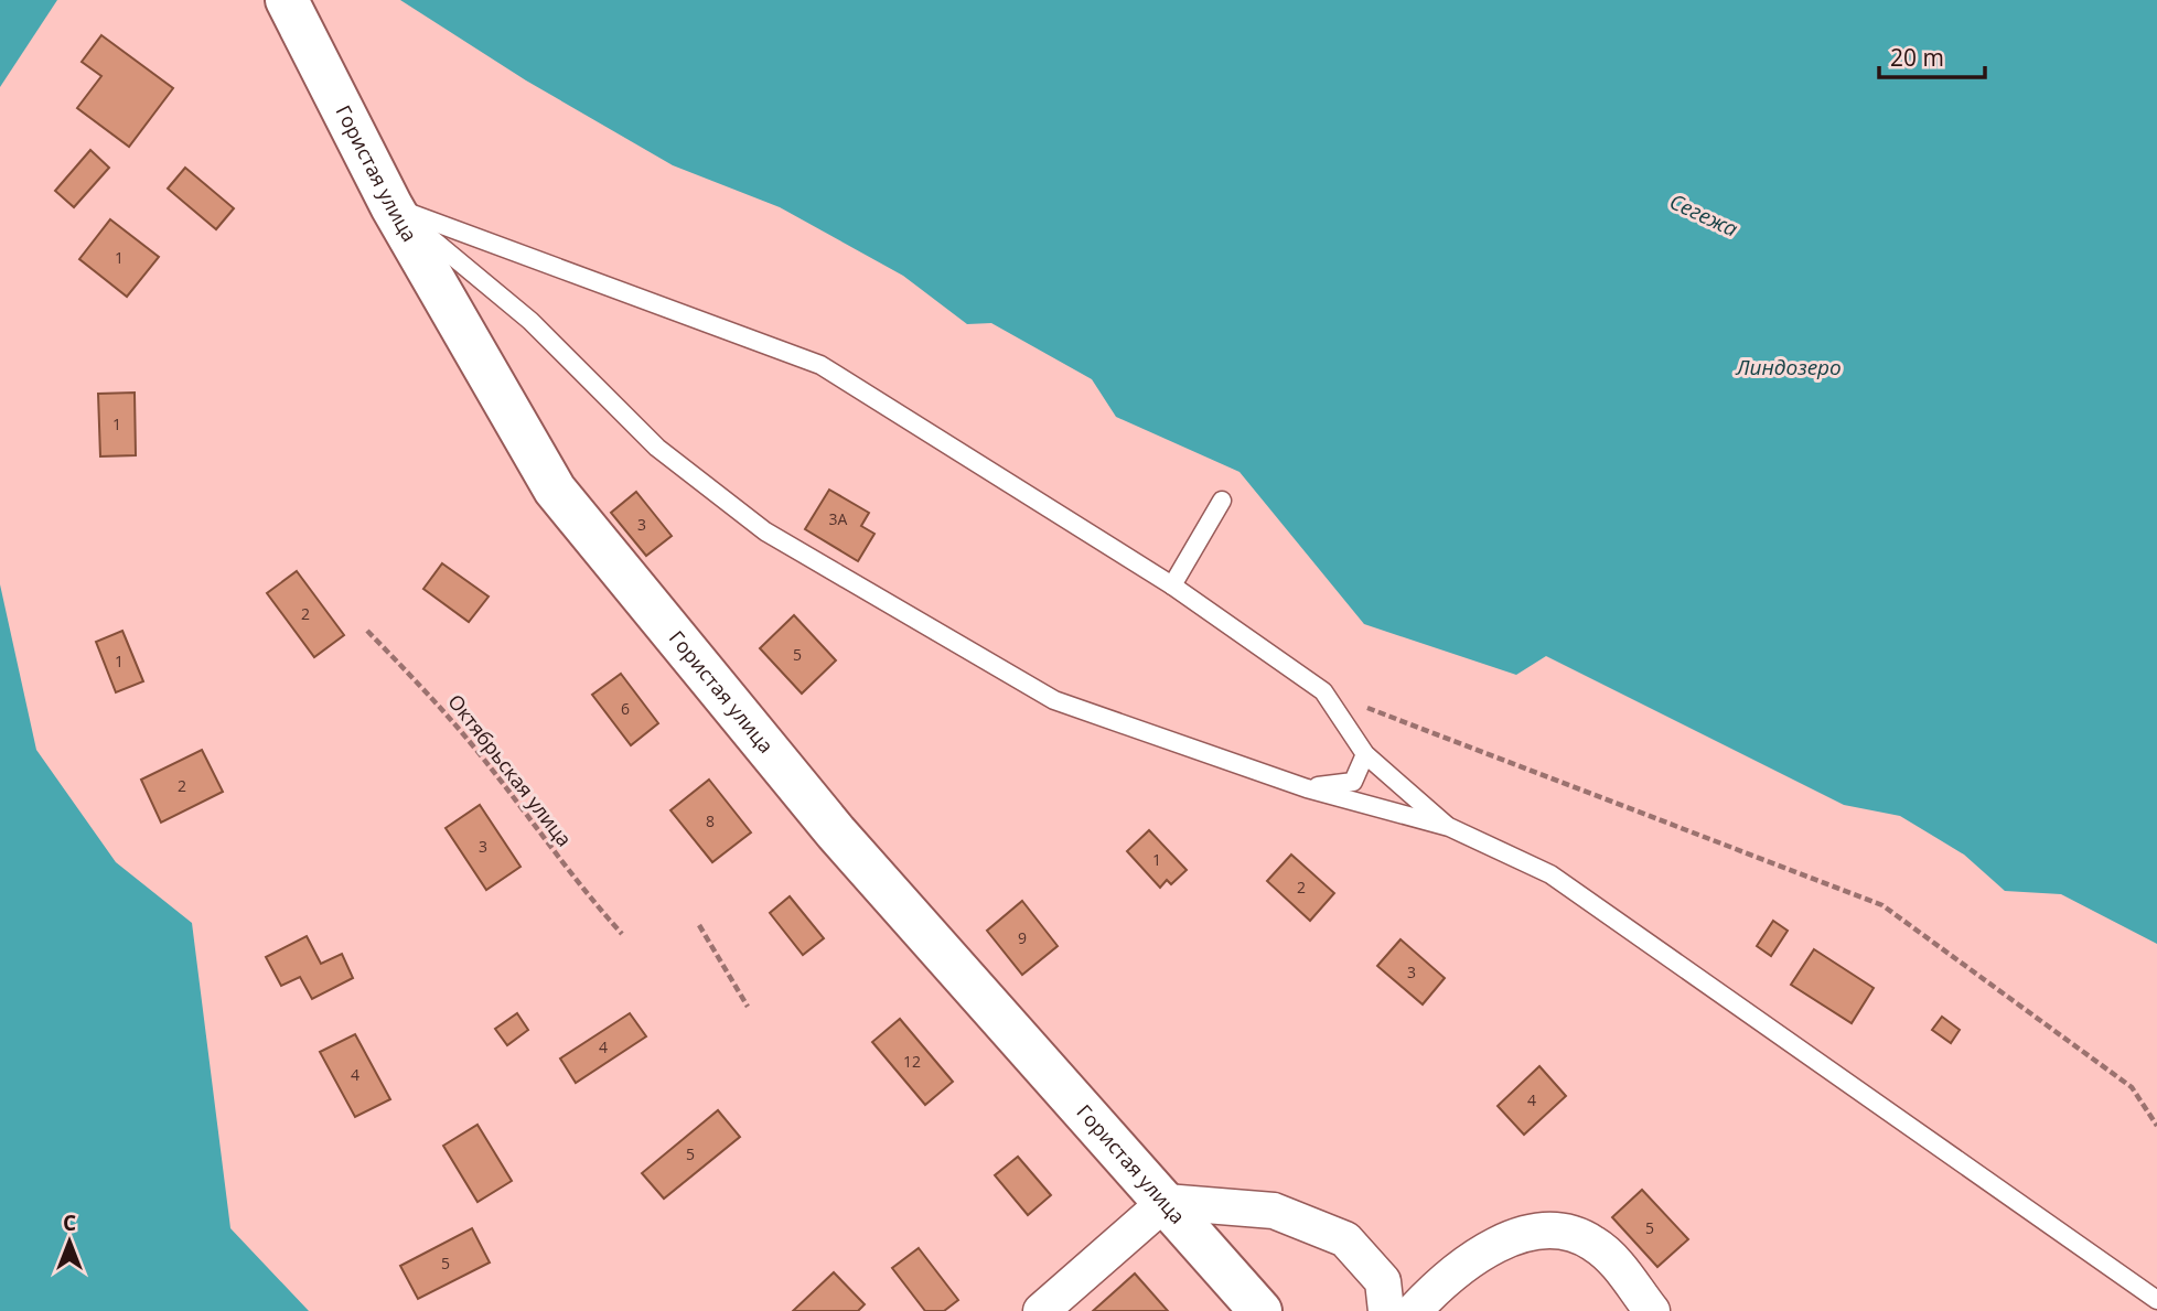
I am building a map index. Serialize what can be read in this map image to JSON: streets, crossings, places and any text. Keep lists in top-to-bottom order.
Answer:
{
  "streets": {
    "street": ["Гористая улица"],
    "path": ["Октябрьская улица"]
  },
  "water": ["Сегежа", "Линдозеро"],
  "house_numbers": [
    "1",
    "1",
    "3А",
    "3",
    "2",
    "5",
    "1",
    "6",
    "2",
    "8",
    "3",
    "1",
    "2",
    "9",
    "3",
    "4",
    "12",
    "4",
    "4",
    "5",
    "5",
    "5"
  ],
  "scale_bar": "20 m",
  "north": "top"
}
